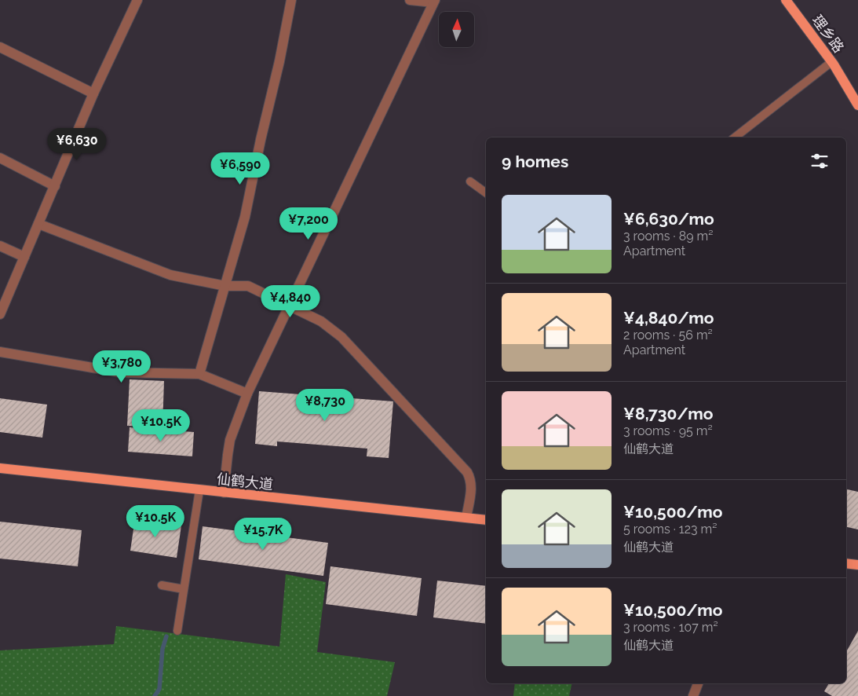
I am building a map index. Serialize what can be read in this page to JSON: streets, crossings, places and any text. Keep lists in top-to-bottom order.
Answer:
{
  "streets": {
    "main road": ["理乡路", "仙鹤大道"]
  },
  "north": "top",
  "page": {
    "price": [
      "¥6,630",
      "¥6,590",
      "¥7,200",
      "¥4,840",
      "¥3,780",
      "¥8,730",
      "¥10.5K",
      "¥10.5K",
      "¥15.7K"
    ],
    "heading": "9 homes",
    "list": [
      {
        "name": "¥6,630/mo",
        "note": "3 rooms · 89 m² · Apartment"
      },
      {
        "name": "¥4,840/mo",
        "note": "2 rooms · 56 m² · Apartment"
      },
      {
        "name": "¥8,730/mo",
        "note": "3 rooms · 95 m² · 仙鹤大道"
      },
      {
        "name": "¥10,500/mo",
        "note": "5 rooms · 123 m² · 仙鹤大道"
      },
      {
        "name": "¥10,500/mo",
        "note": "3 rooms · 107 m² · 仙鹤大道"
      }
    ]
  }
}
